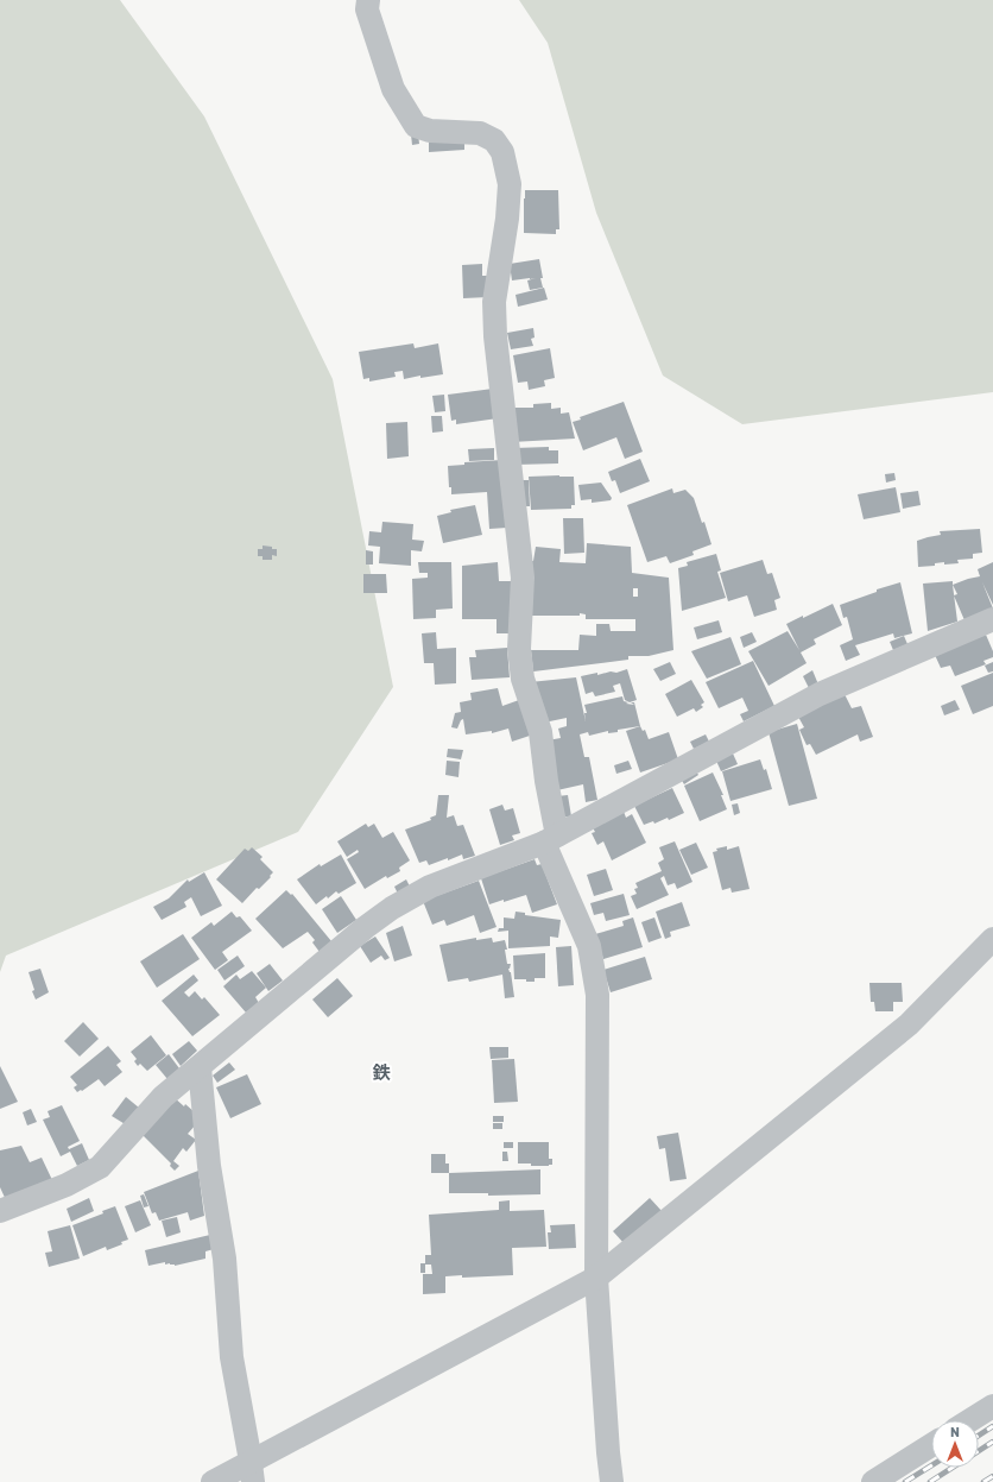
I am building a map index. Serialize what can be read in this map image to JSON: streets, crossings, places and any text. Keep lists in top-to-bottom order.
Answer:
{
  "districts": ["鉄"],
  "north": "top"
}
